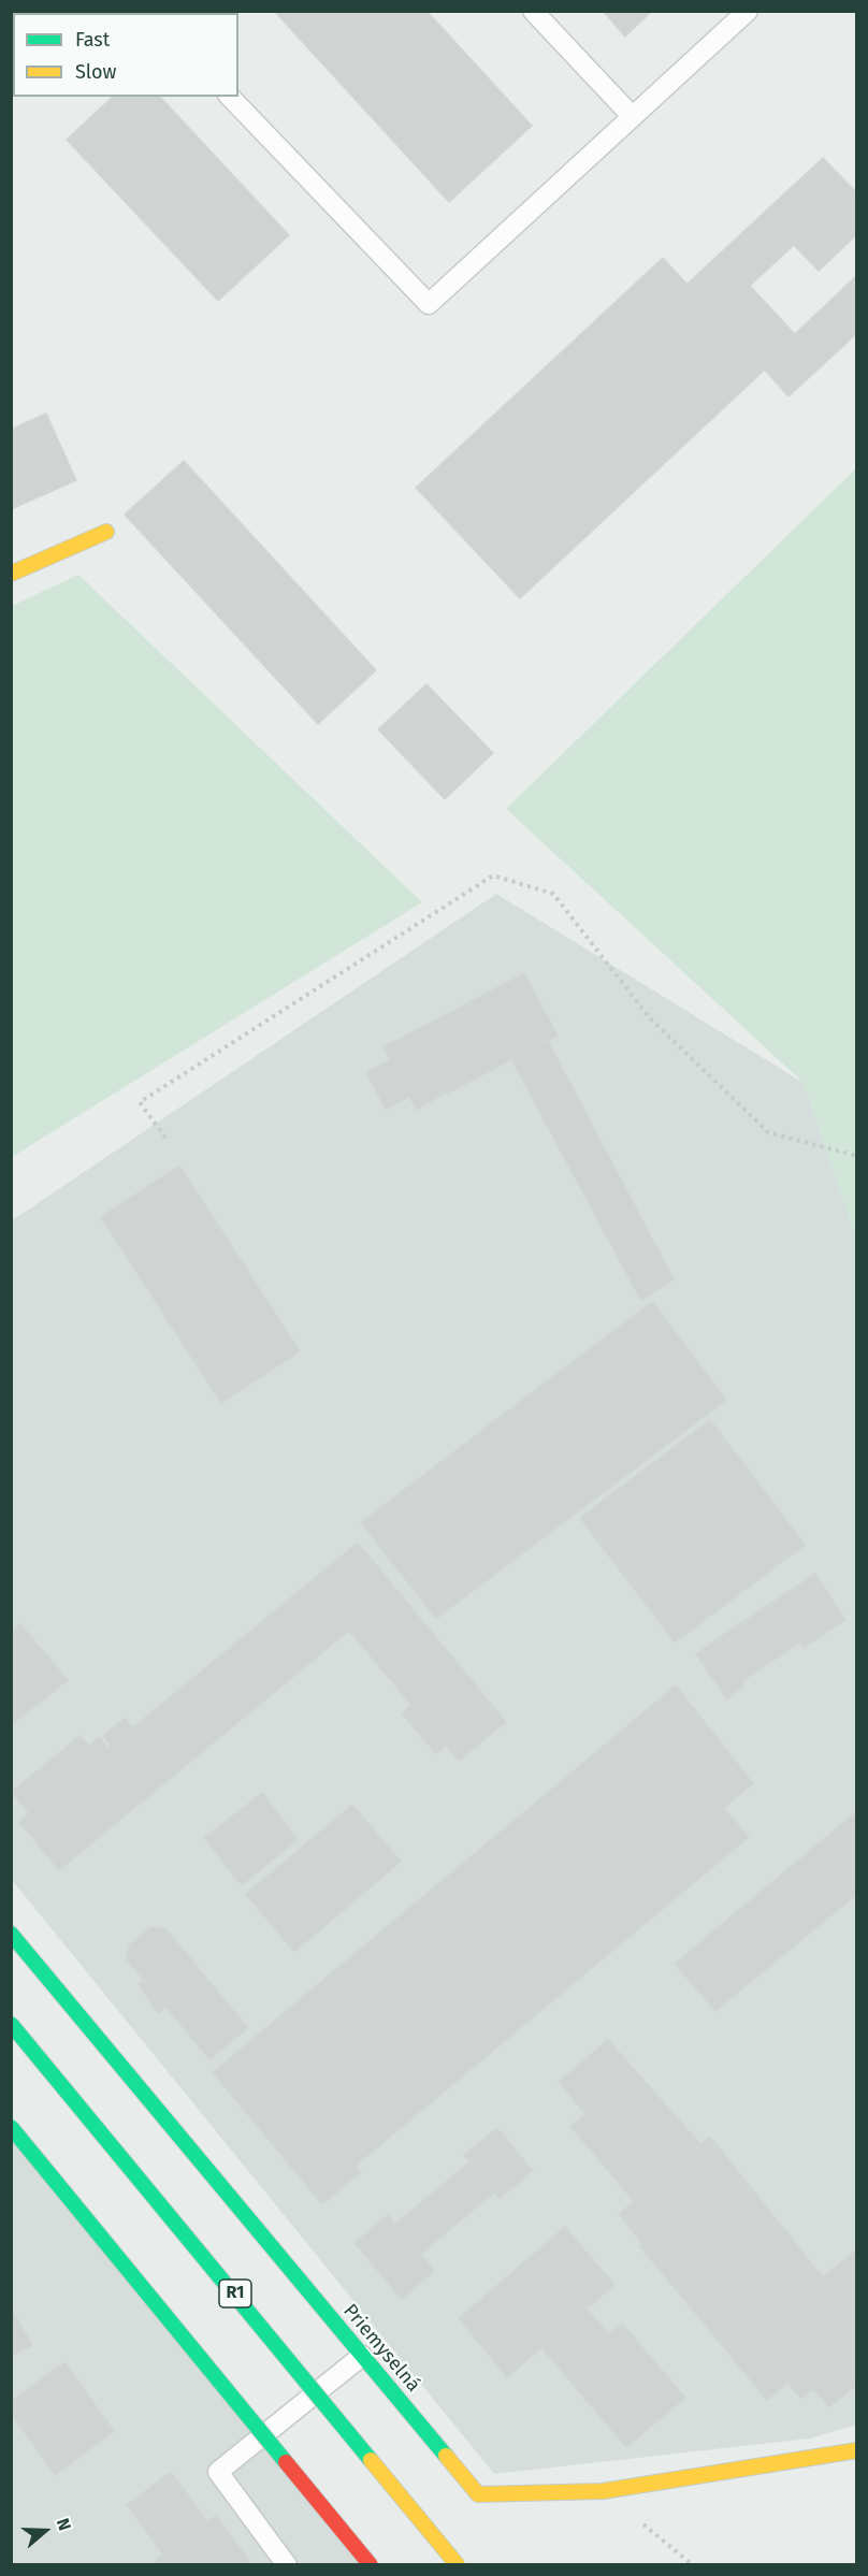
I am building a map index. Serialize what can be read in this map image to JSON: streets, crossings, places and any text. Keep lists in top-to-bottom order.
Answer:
{
  "streets": {
    "main road": ["R1", "Priemyselná"]
  },
  "legend": ["Fast", "Slow"],
  "north": "right"
}
